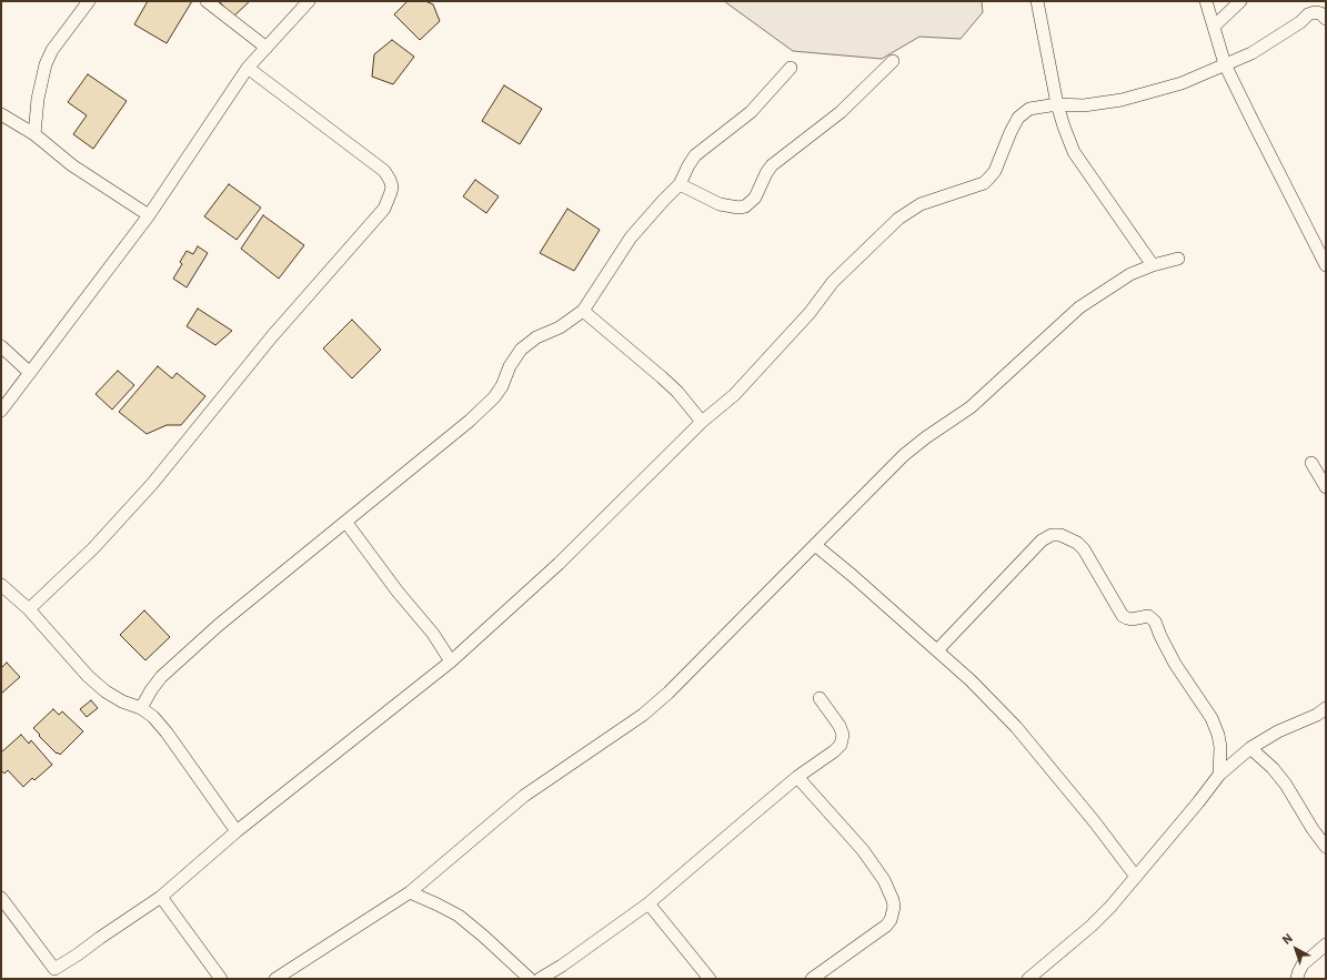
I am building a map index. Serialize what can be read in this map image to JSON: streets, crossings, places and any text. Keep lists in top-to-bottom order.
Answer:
{
  "north": "top left"
}
